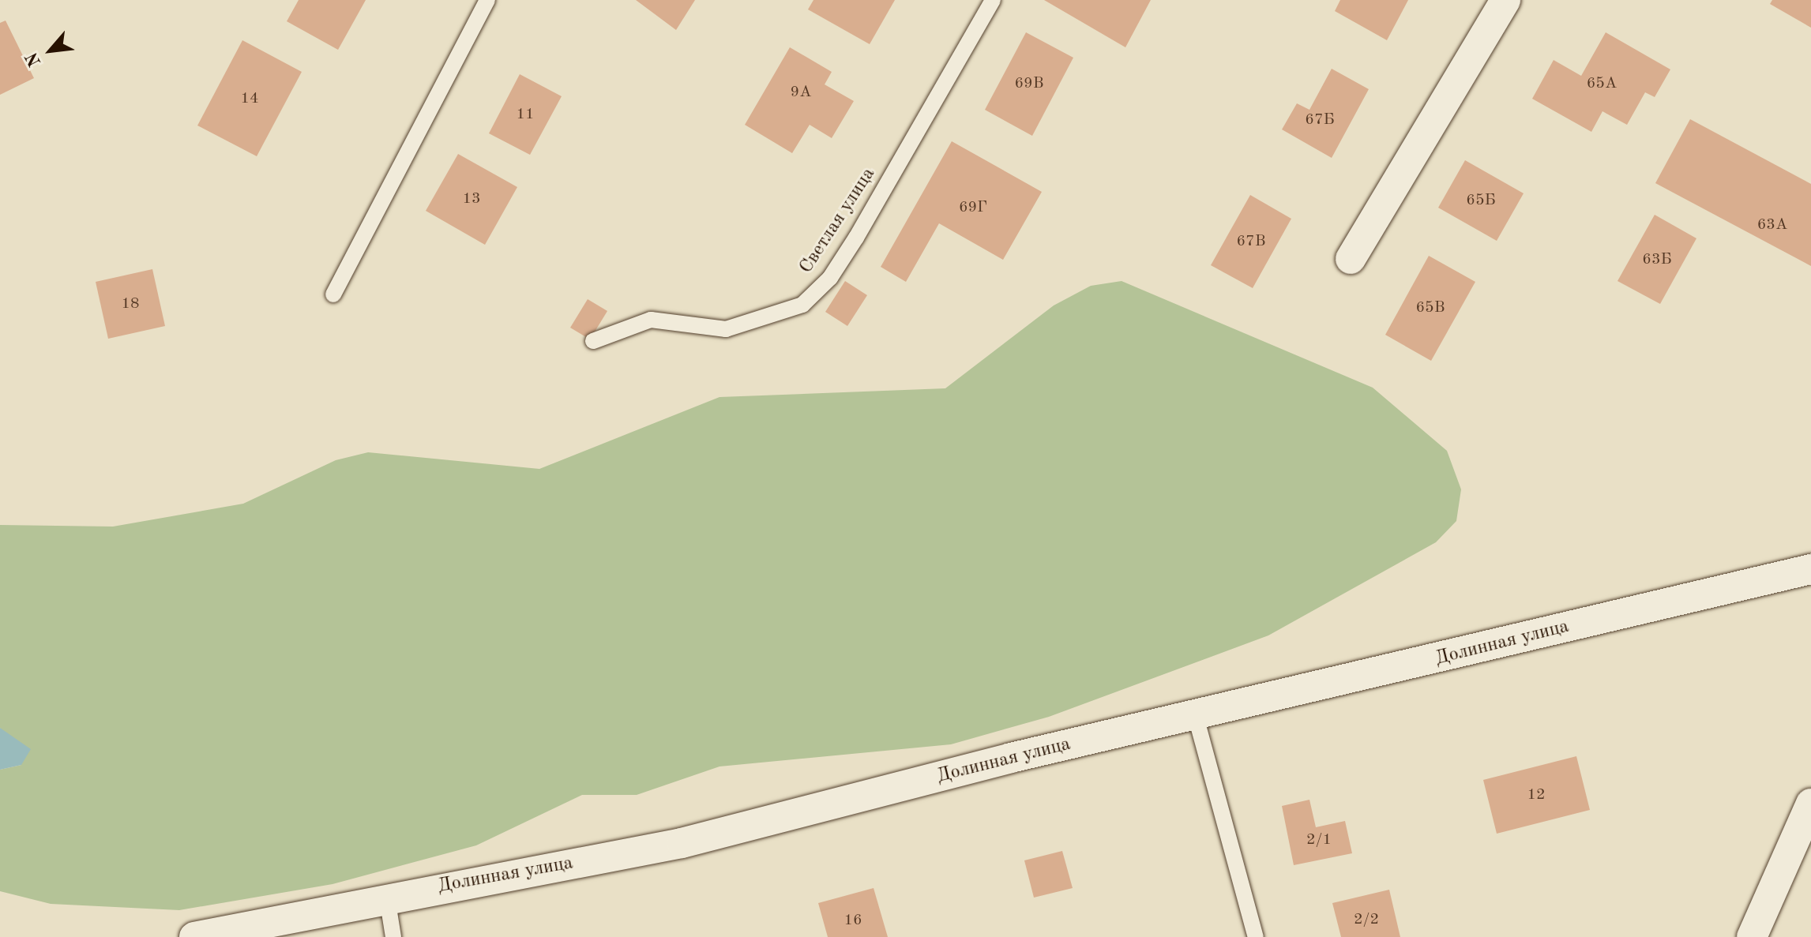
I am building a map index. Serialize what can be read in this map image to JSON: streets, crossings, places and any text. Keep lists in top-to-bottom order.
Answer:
{
  "streets": {
    "street": ["Долинная улица"],
    "lane": ["Светлая улица"]
  },
  "house_numbers": [
    "69В",
    "65А",
    "9А",
    "14",
    "11",
    "67Б",
    "13",
    "65Б",
    "69Г",
    "63А",
    "67В",
    "63Б",
    "18",
    "65В",
    "12",
    "2/1",
    "2/2",
    "16"
  ],
  "north": "bottom left"
}
